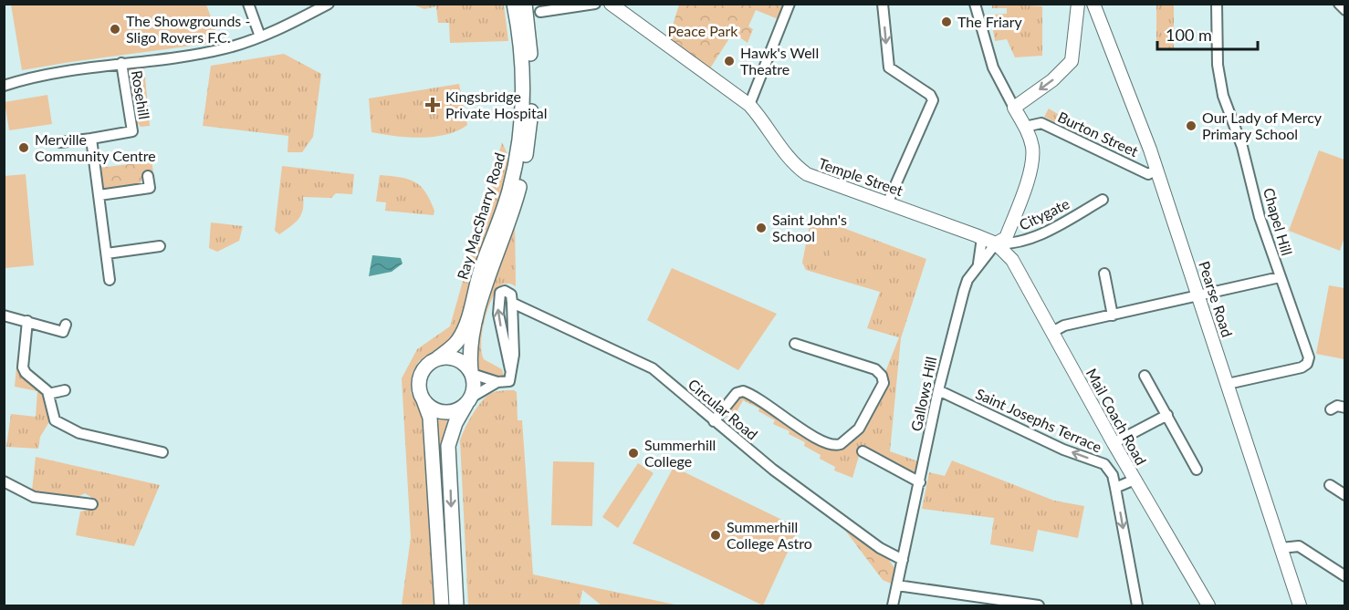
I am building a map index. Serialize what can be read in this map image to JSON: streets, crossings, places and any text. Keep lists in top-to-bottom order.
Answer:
{
  "streets": {
    "highway": ["Ray MacSharry Road"],
    "main road": ["Temple Street", "Pearse Road", "Mail Coach Road"],
    "street": [
      "Rosehill",
      "Burton Street",
      "Citygate",
      "Chapel Hill",
      "Gallows Hill",
      "Circular Road",
      "Saint Josephs Terrace"
    ]
  },
  "crossings": [
    ["Burton Street", "Pearse Road"],
    ["Temple Street", "Citygate"],
    ["Temple Street", "Gallows Hill"],
    ["Temple Street", "Mail Coach Road"],
    ["Citygate", "Gallows Hill"],
    ["Citygate", "Mail Coach Road"],
    ["Chapel Hill", "Pearse Road"],
    ["Gallows Hill", "Circular Road"],
    ["Gallows Hill", "Mail Coach Road"],
    ["Gallows Hill", "Saint Josephs Terrace"]
  ],
  "parks": ["Peace Park"],
  "places": {
    "other": [
      "The Friary",
      "The Showgrounds - Sligo Rovers F.C.",
      "Hawk's Well Theatre",
      "Our Lady of Mercy Primary School",
      "Merville Community Centre",
      "Saint John's School",
      "Summerhill College",
      "Summerhill College Astro"
    ],
    "health": ["Kingsbridge Private Hospital"]
  },
  "scale_bar": "100 m"
}
